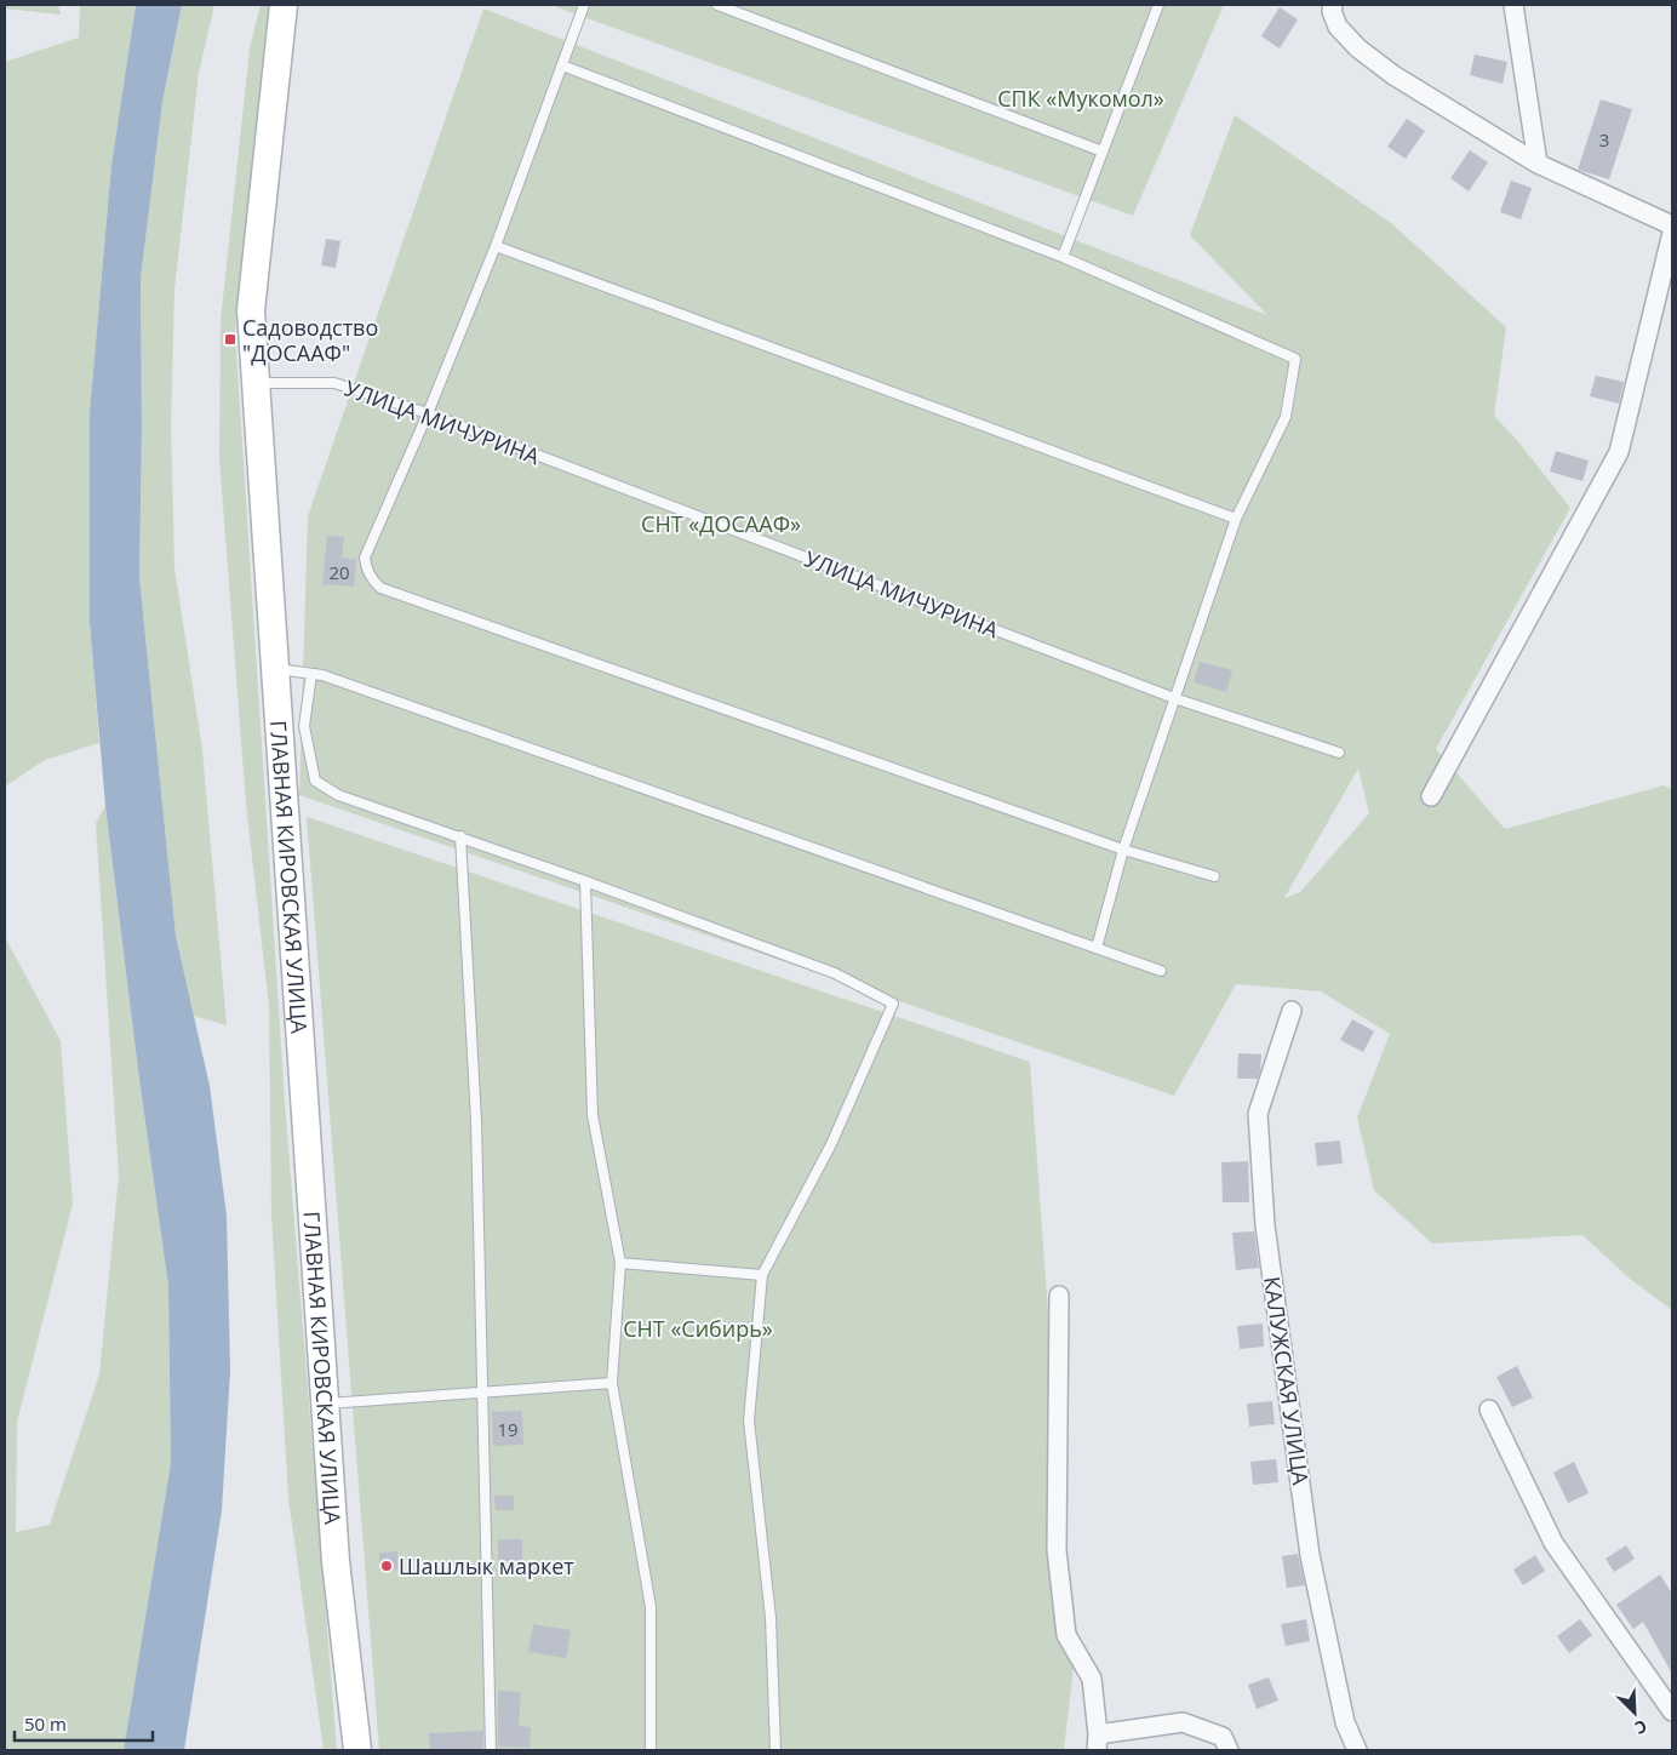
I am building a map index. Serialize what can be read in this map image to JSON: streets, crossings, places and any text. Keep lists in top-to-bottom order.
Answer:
{
  "streets": {
    "main road": ["ГЛАВНАЯ КИРОВСКАЯ УЛИЦА"],
    "street": ["КАЛУЖСКАЯ УЛИЦА"],
    "lane": ["УЛИЦА МИЧУРИНА"]
  },
  "crossings": [
    ["УЛИЦА МИЧУРИНА", "ГЛАВНАЯ КИРОВСКАЯ УЛИЦА"]
  ],
  "parks": ["СПК «Мукомол»", "СНТ «ДОСААФ»", "СНТ «Сибирь»"],
  "places": {
    "transit": ["Садоводство \"ДОСААФ\""],
    "other": ["Шашлык маркет"]
  },
  "house_numbers": ["3", "20", "19"],
  "scale_bar": "50 m",
  "north": "bottom right"
}
